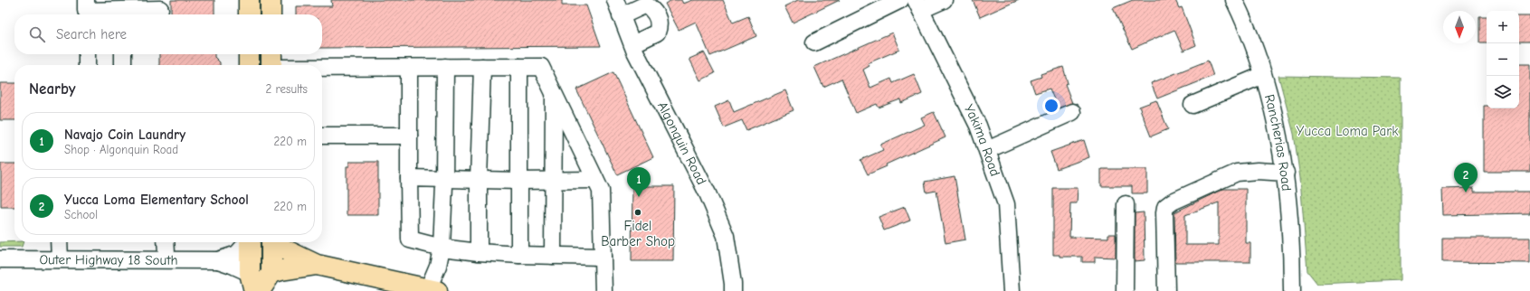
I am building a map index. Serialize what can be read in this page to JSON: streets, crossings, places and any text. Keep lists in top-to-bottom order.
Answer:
{
  "streets": {
    "street": [
      "Yakima Road",
      "Algonquin Road",
      "Rancherias Road",
      "Outer Highway 18 South"
    ]
  },
  "parks": ["Yucca Loma Park"],
  "places": ["Fidel Barber Shop"],
  "north": "bottom",
  "page": {
    "map_buttons": ["+", "−"],
    "search": "Search here",
    "heading": ["Nearby", "2 results"],
    "list": [
      {
        "mark": "1",
        "name": "Navajo Coin Laundry",
        "note": "Shop · Algonquin Road",
        "value": "220 m"
      },
      {
        "mark": "2",
        "name": "Yucca Loma Elementary School",
        "note": "School",
        "value": "220 m"
      }
    ],
    "pins": ["2", "1"]
  }
}
